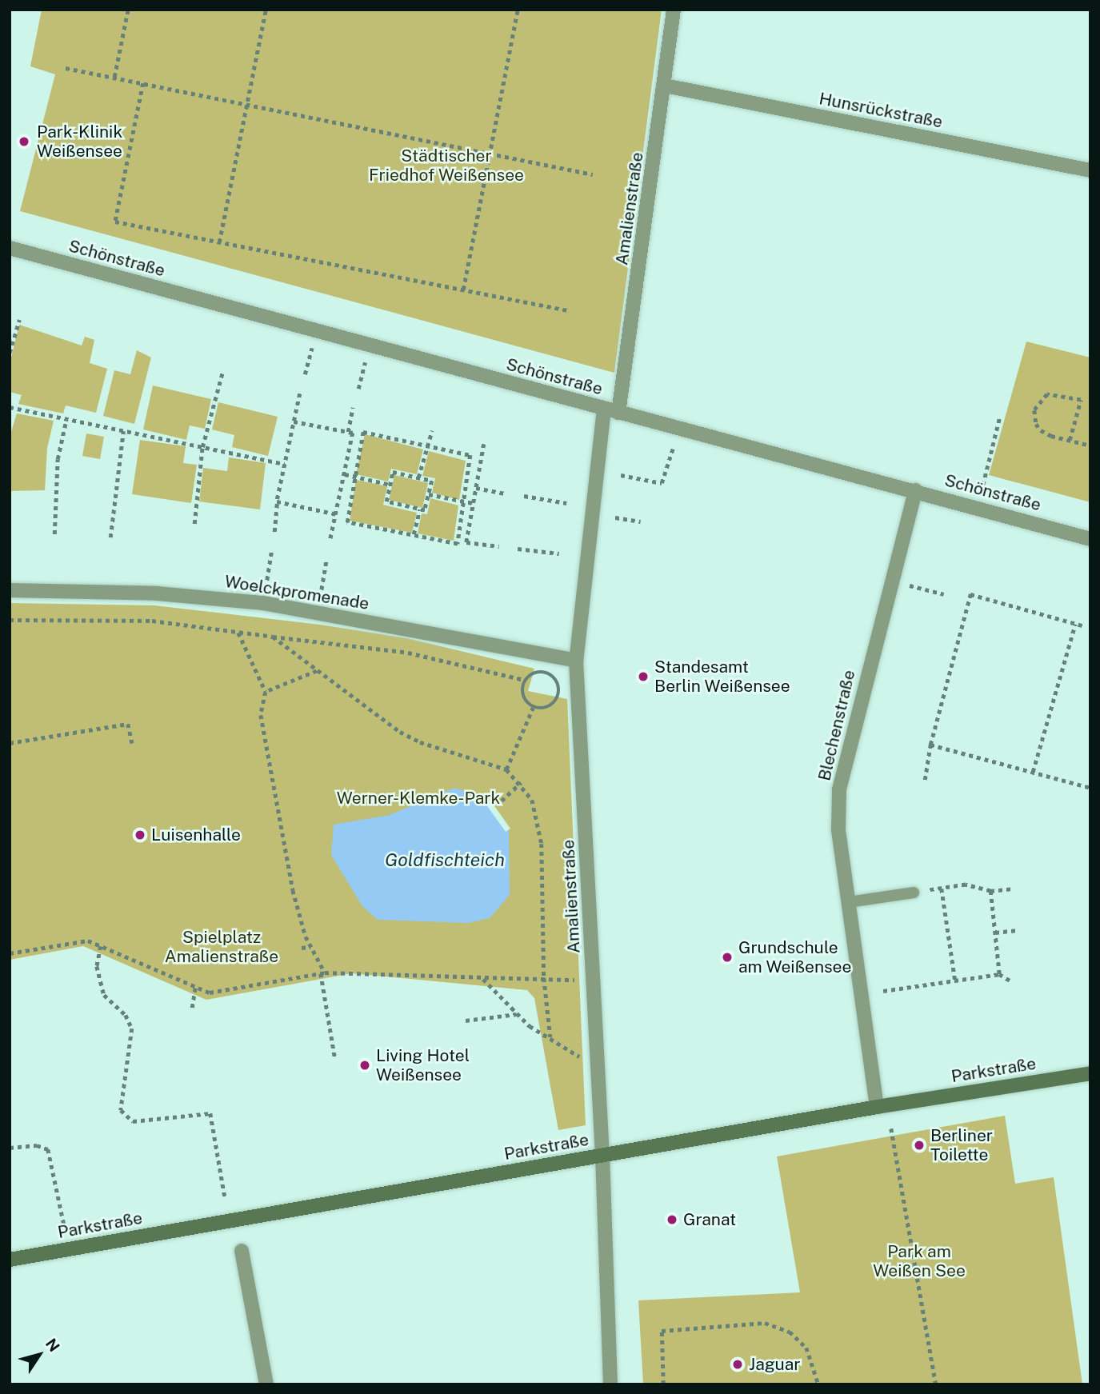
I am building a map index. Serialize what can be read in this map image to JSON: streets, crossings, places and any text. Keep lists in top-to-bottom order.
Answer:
{
  "streets": {
    "street": [
      "Hunsrückstraße",
      "Amalienstraße",
      "Schönstraße",
      "Woelckpromenade",
      "Blechenstraße",
      "Parkstraße"
    ]
  },
  "crossings": [
    ["Hunsrückstraße", "Amalienstraße"],
    ["Amalienstraße", "Schönstraße"],
    ["Amalienstraße", "Woelckpromenade"],
    ["Amalienstraße", "Parkstraße"],
    ["Schönstraße", "Blechenstraße"],
    ["Blechenstraße", "Parkstraße"]
  ],
  "water": ["Goldfischteich"],
  "parks": [
    "Städtischer Friedhof Weißensee",
    "Werner-Klemke-Park",
    "Spielplatz Amalienstraße",
    "Park am Weißen See"
  ],
  "places": [
    "Park-Klinik Weißensee",
    "Standesamt Berlin Weißensee",
    "Luisenhalle",
    "Grundschule am Weißensee",
    "Living Hotel Weißensee",
    "Berliner Toilette",
    "Granat",
    "Jaguar"
  ],
  "north": "top right"
}
